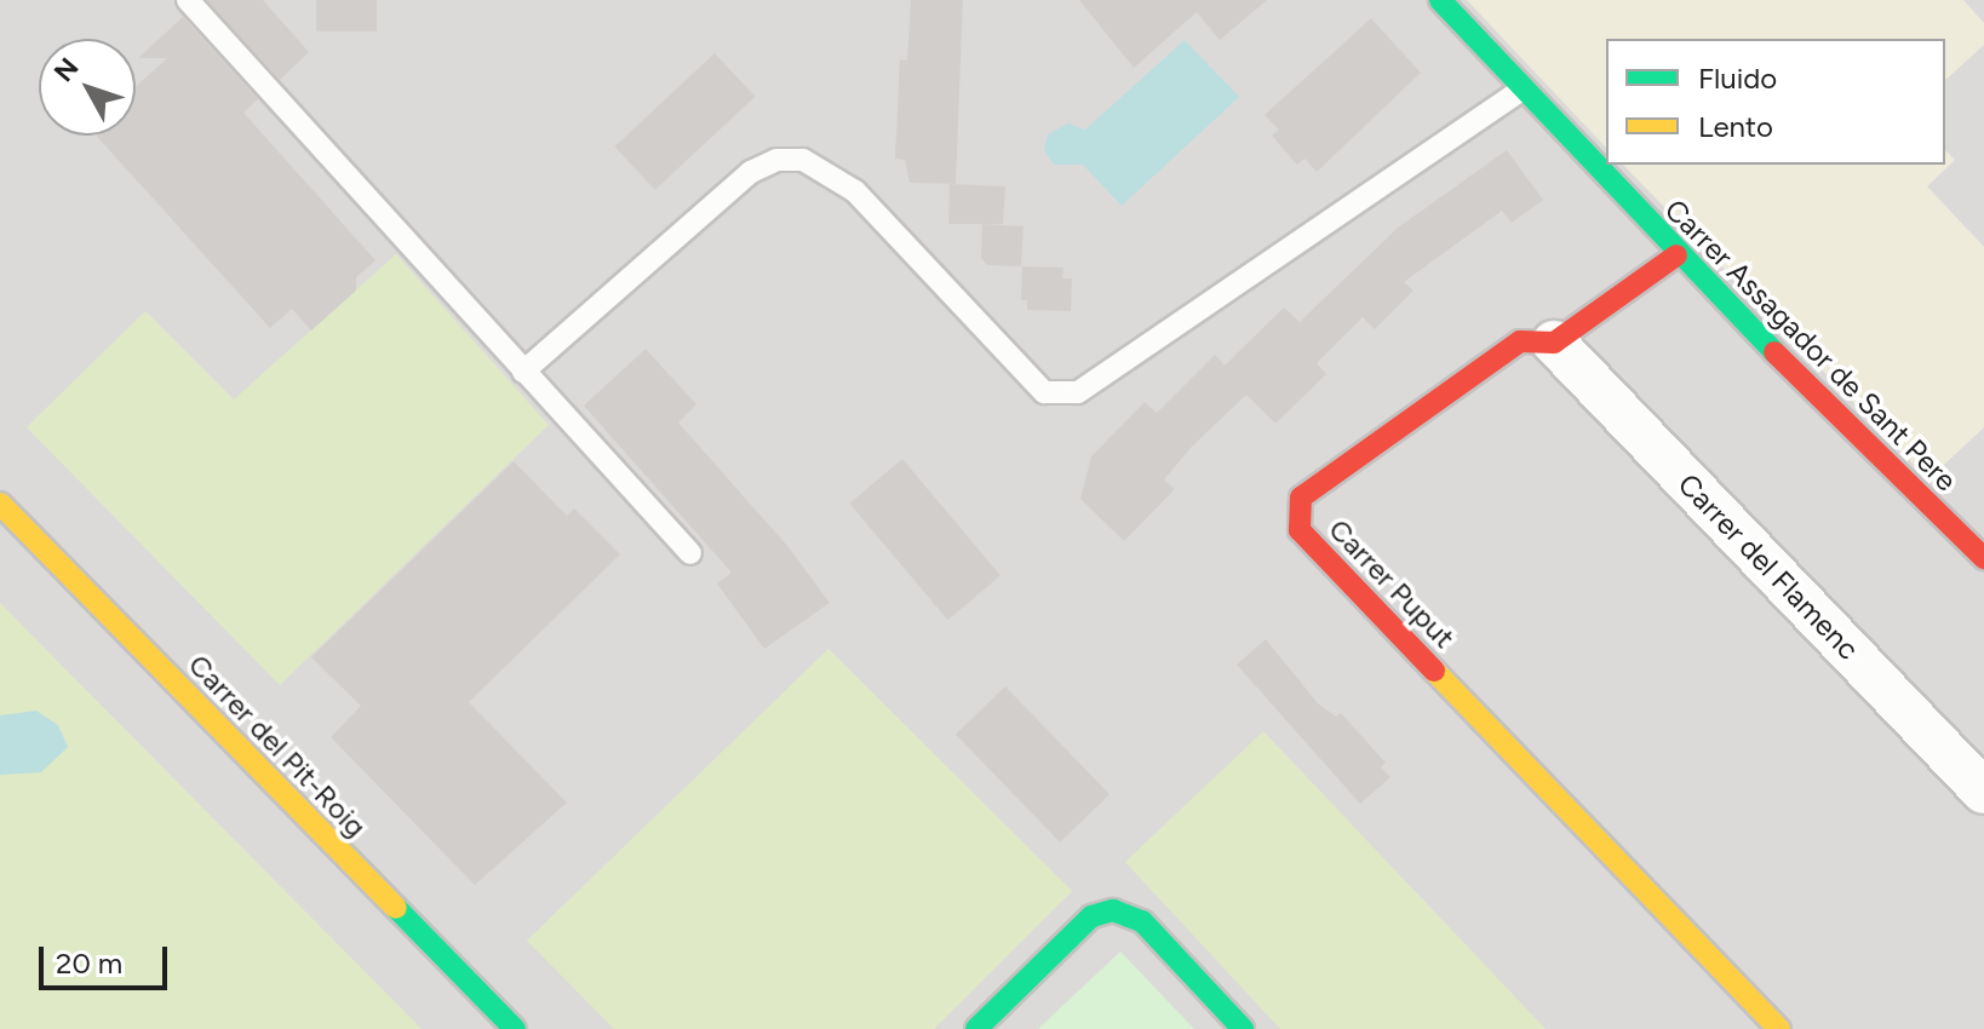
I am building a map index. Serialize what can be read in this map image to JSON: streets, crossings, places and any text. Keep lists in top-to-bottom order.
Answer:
{
  "streets": {
    "street": [
      "Carrer Assagador de Sant Pere",
      "Carrer del Flamenc",
      "Carrer Puput",
      "Carrer del Pit-Roig"
    ]
  },
  "crossings": [
    ["Carrer Assagador de Sant Pere", "Carrer Puput"],
    ["Carrer del Flamenc", "Carrer Puput"]
  ],
  "legend": ["Fluido", "Lento"],
  "scale_bar": "20 m",
  "north": "top left"
}
